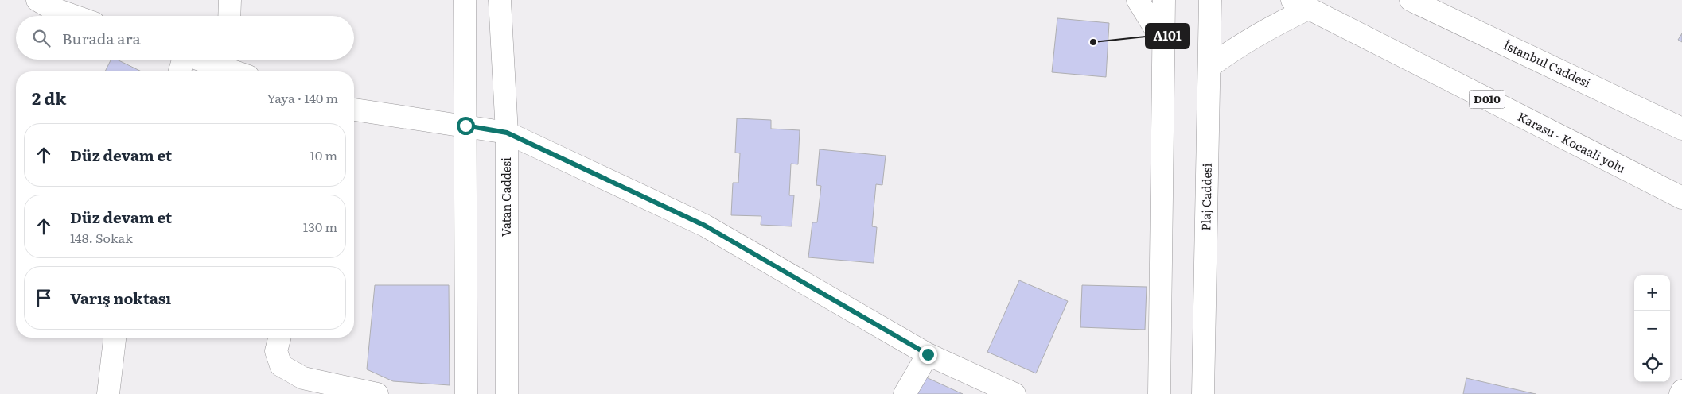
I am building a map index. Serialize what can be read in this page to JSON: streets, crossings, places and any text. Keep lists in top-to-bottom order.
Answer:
{
  "streets": {
    "main road": [
      "İstanbul Caddesi",
      "D010",
      "Karasu - Kocaali yolu",
      "Vatan Caddesi",
      "Plaj Caddesi"
    ]
  },
  "places": ["A101"],
  "page": {
    "search": "Burada ara",
    "heading": ["2 dk", "Yaya · 140 m"],
    "list": [
      ["Düz devam et", "10 m"],
      ["Düz devam et", "148. Sokak", "130 m"],
      "Varış noktası"
    ],
    "map_buttons": ["+", "−"]
  }
}
